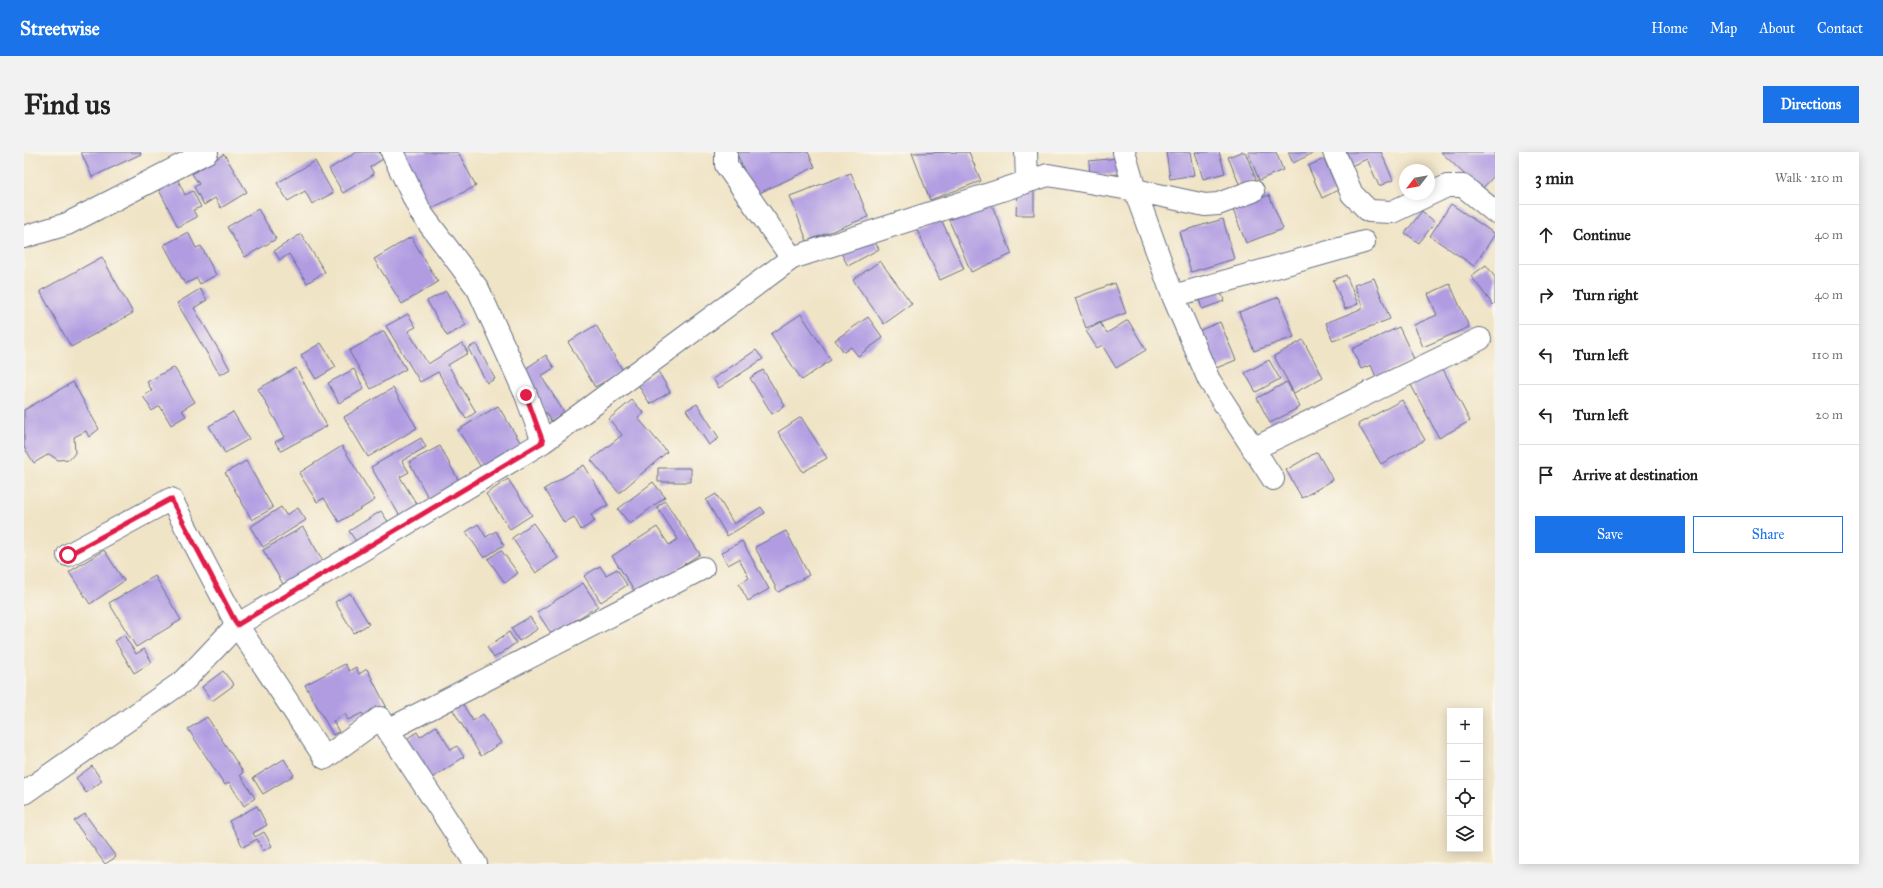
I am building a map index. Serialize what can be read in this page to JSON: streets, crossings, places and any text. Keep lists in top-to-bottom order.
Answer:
{
  "north": "bottom left",
  "page": {
    "header": "Streetwise",
    "nav": [
      "Home",
      "Map",
      "About",
      "Contact"
    ],
    "buttons": [
      "Directions",
      ["Save", "Share"]
    ],
    "title": "Find us",
    "heading": ["3 min", "Walk · 210 m"],
    "list": [
      ["Continue", "40 m"],
      ["Turn right", "40 m"],
      ["Turn left", "110 m"],
      ["Turn left", "20 m"],
      "Arrive at destination"
    ],
    "map_buttons": ["+", "−"]
  }
}
